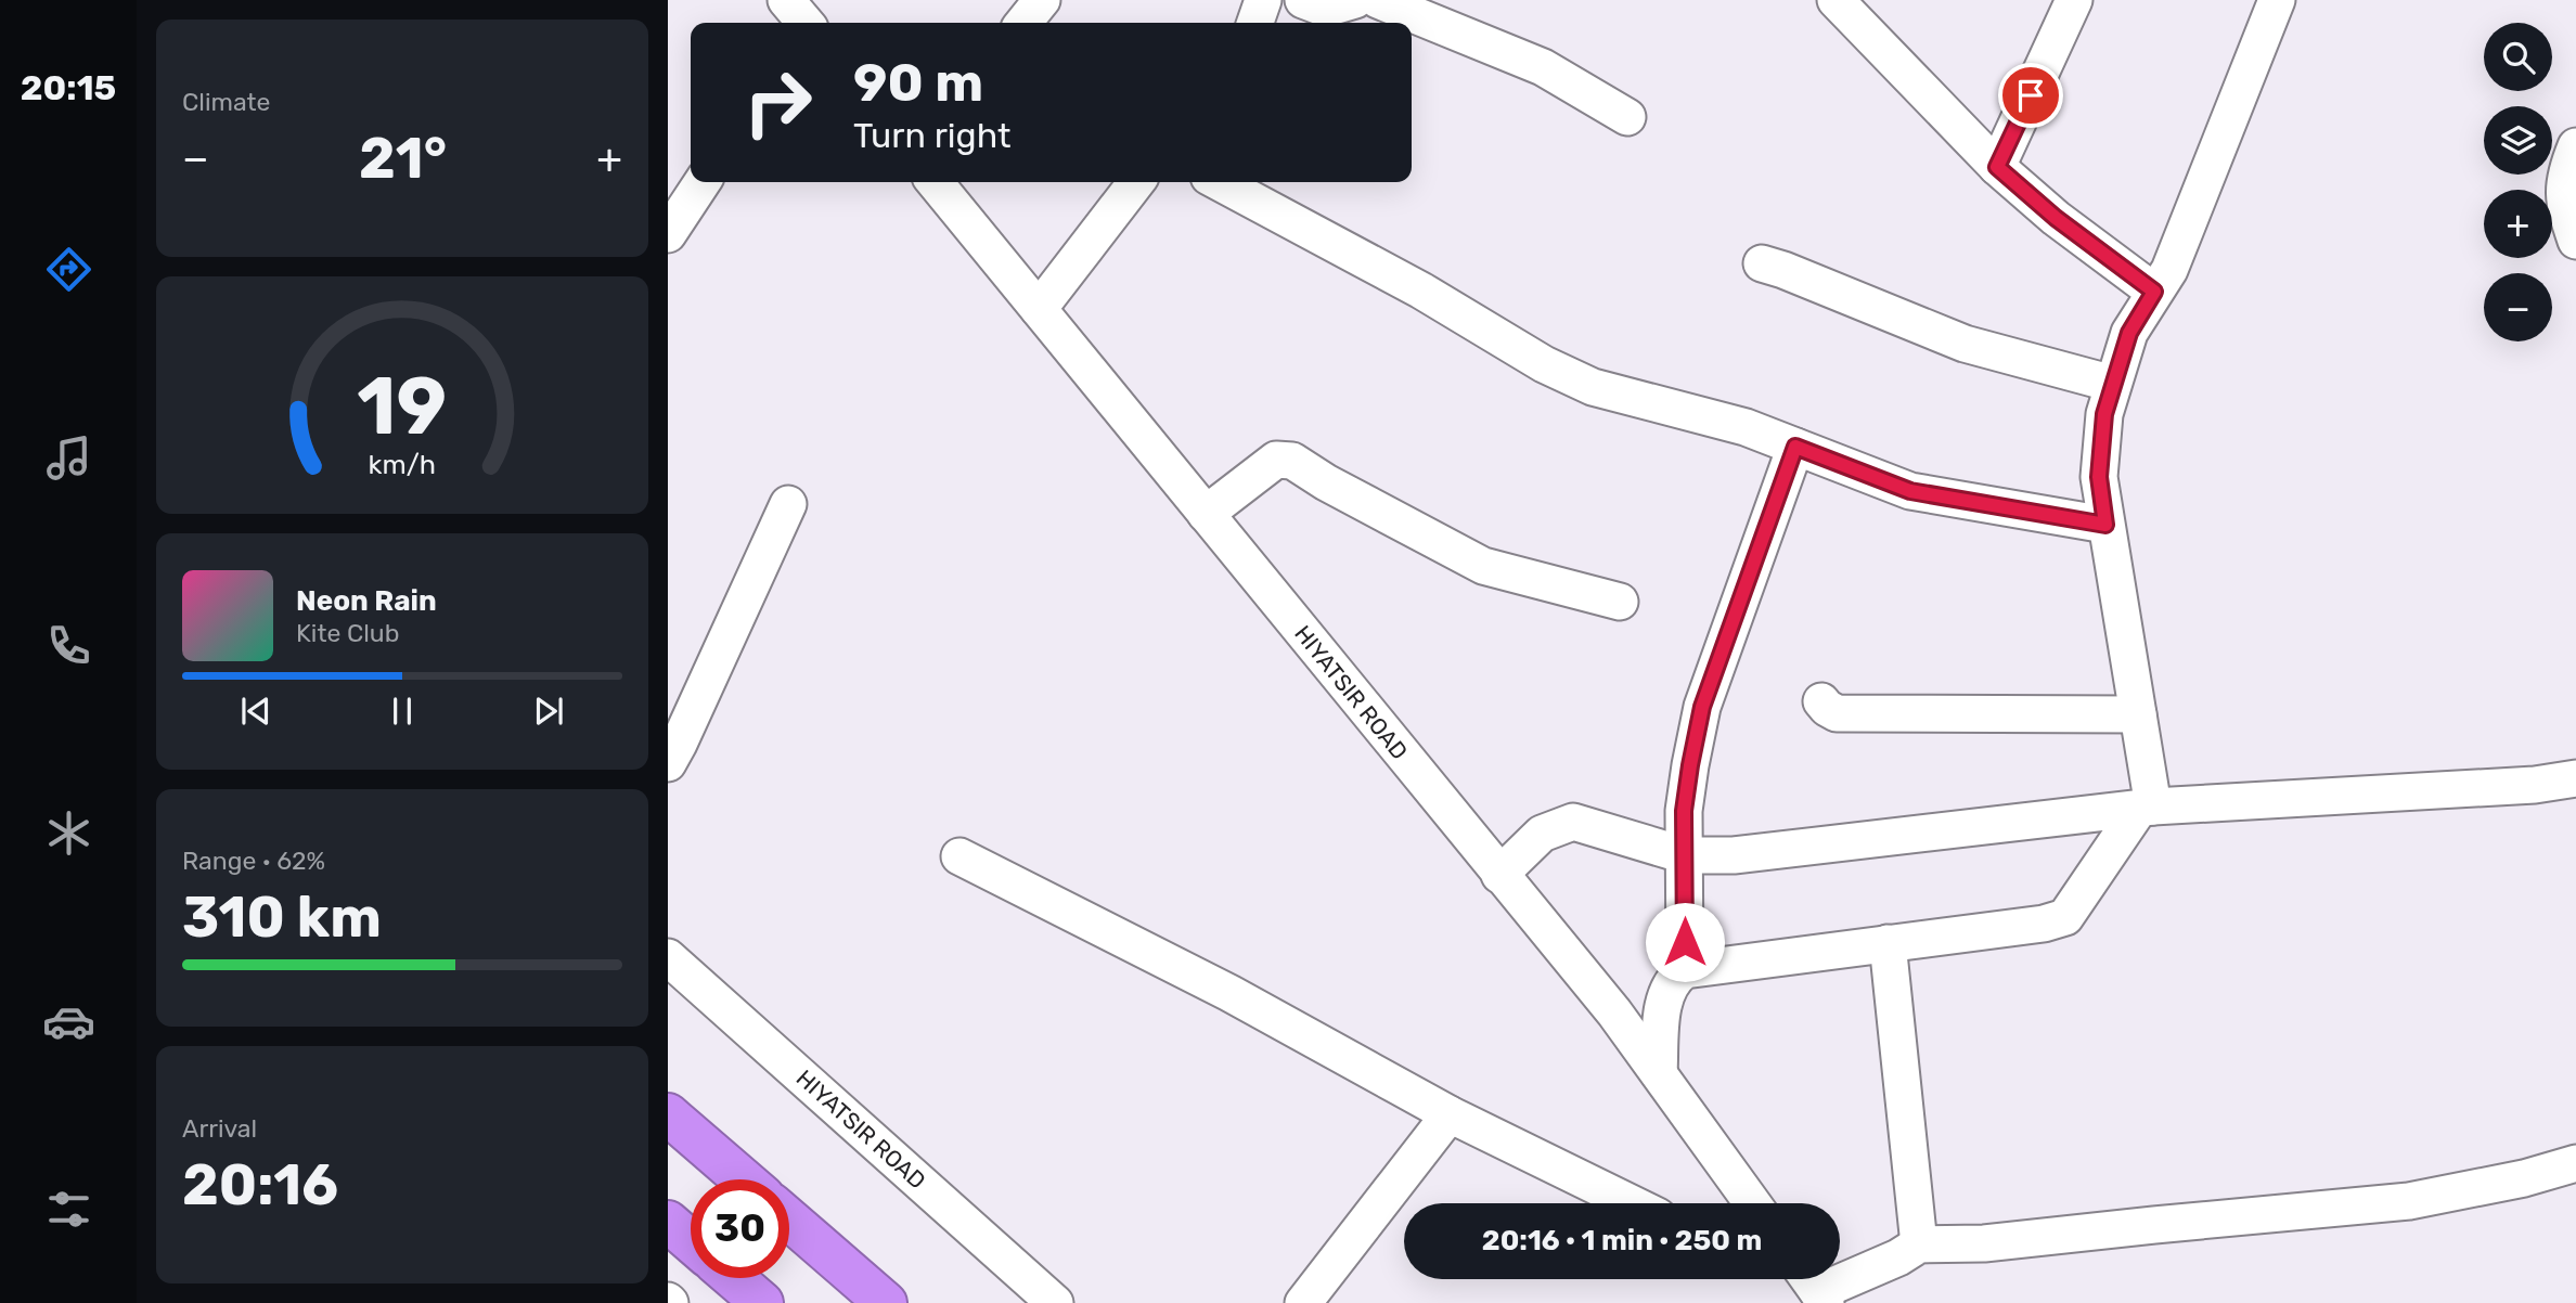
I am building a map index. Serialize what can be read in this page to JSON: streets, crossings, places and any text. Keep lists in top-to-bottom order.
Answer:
{
  "streets": {
    "street": ["HIYATSIR ROAD"]
  },
  "page": {
    "tabs": "20:15",
    "tile": [
      "Climate",
      ["Range · 62%", "310 km"],
      ["Arrival", "20:16"]
    ],
    "map_buttons": ["+", "−"],
    "turn": ["90 m", "Turn right"],
    "heat": ["−", "21°", "+"],
    "song": ["Neon Rain", "Kite Club"],
    "limit": "30",
    "trip": "20:16 · 1 min · 250 m",
    "gauge": ["19", "km/h"]
  }
}
